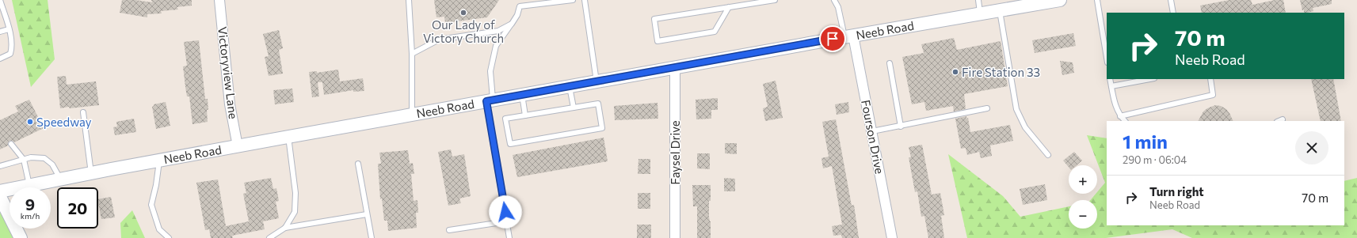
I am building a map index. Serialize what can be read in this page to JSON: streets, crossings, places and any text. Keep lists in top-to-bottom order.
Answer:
{
  "streets": {
    "street": [
      "Neeb Road",
      "Victoryview Lane",
      "Fourson Drive",
      "Faysel Drive"
    ]
  },
  "crossings": [
    ["Neeb Road", "Victoryview Lane"],
    ["Neeb Road", "Fourson Drive"],
    ["Neeb Road", "Faysel Drive"]
  ],
  "places": ["Our Lady of Victory Church", "Fire Station 33", "Speedway"],
  "page": {
    "turn": ["70 m", "Neeb Road"],
    "heading": ["1 min", "290 m · 06:04"],
    "map_buttons": ["+", "−"],
    "list": [
      {
        "name": "Turn right",
        "note": "Neeb Road",
        "value": "70 m"
      }
    ],
    "speed": "9 km/h",
    "limit": "20"
  }
}
